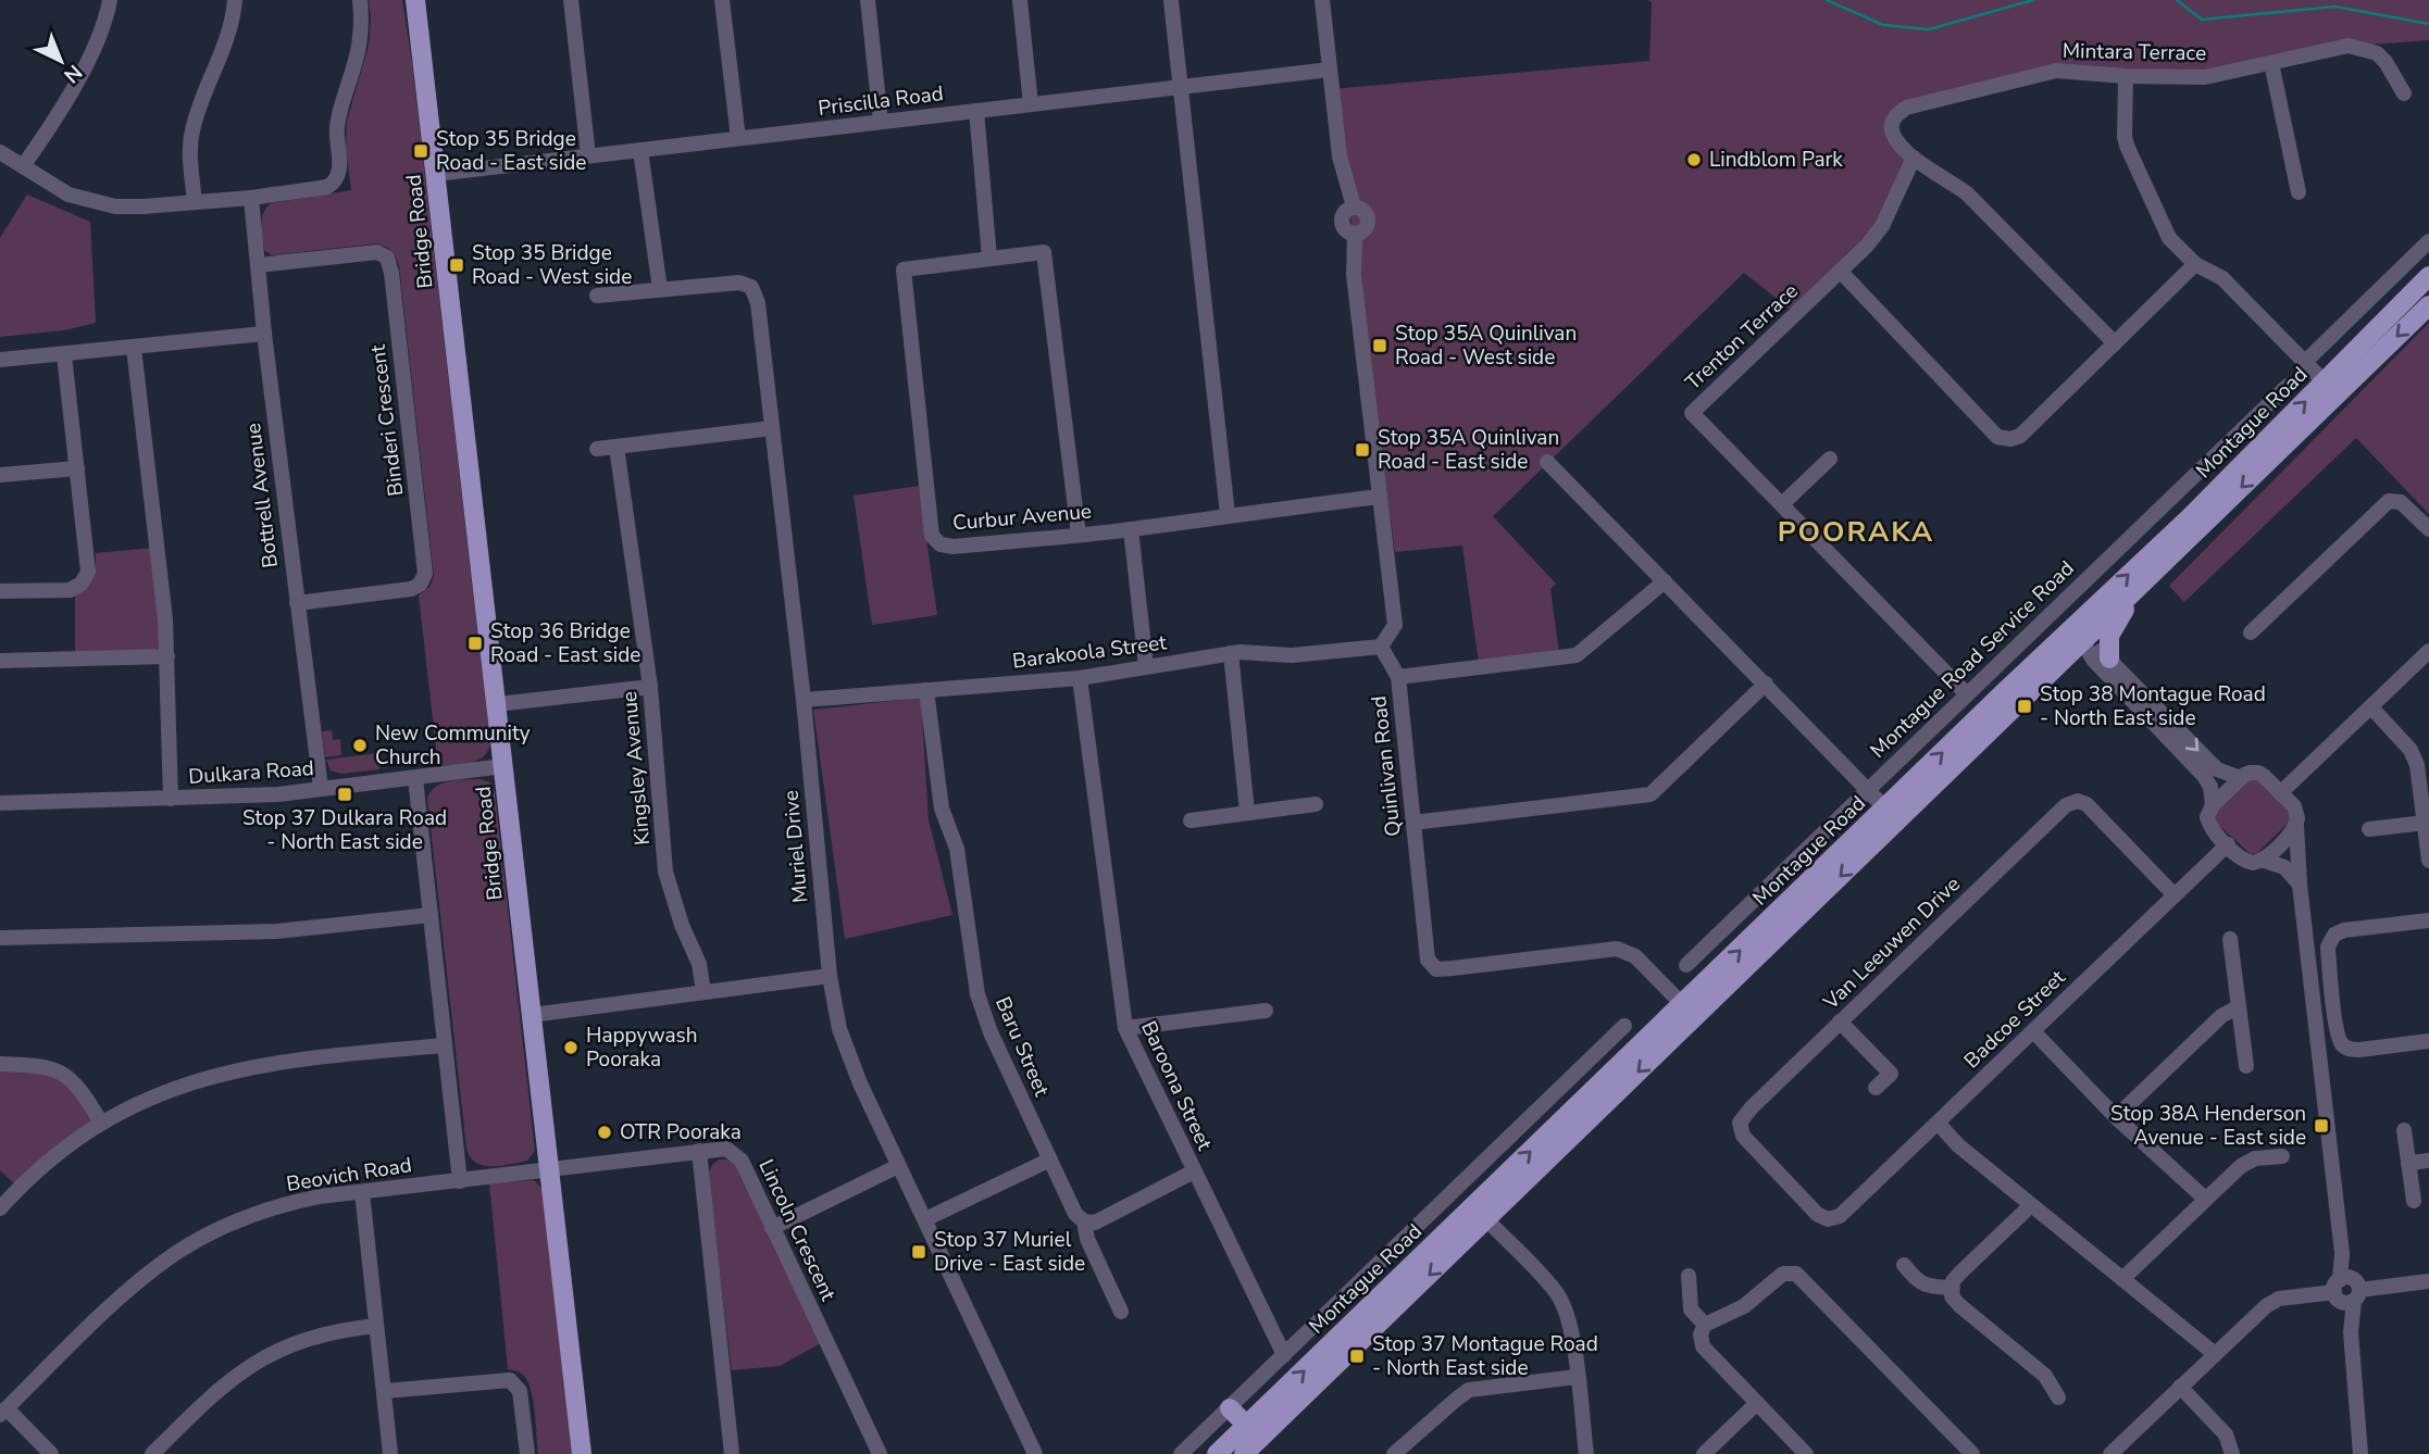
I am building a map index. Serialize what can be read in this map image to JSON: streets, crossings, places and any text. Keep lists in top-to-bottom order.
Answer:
{
  "streets": {
    "main road": ["Bridge Road", "Montague Road"],
    "street": [
      "Mintara Terrace",
      "Priscilla Road",
      "Trenton Terrace",
      "Binderi Crescent",
      "Bottrell Avenue",
      "Curbur Avenue",
      "Barakoola Street",
      "Montague Road Service Road",
      "Quinlivan Road",
      "Kingsley Avenue",
      "Dulkara Road",
      "Muriel Drive",
      "Van Leeuwen Drive",
      "Badcoe Street",
      "Baru Street",
      "Baroona Street",
      "Beovich Road",
      "Lincoln Crescent"
    ]
  },
  "crossings": [
    ["Mintara Terrace", "Trenton Terrace"],
    ["Priscilla Road", "Bridge Road"],
    ["Bridge Road", "Dulkara Road"],
    ["Bridge Road", "Beovich Road"],
    ["Bridge Road", "Lincoln Crescent"],
    ["Trenton Terrace", "Montague Road Service Road"],
    ["Binderi Crescent", "Bottrell Avenue"],
    ["Montague Road", "Quinlivan Road"],
    ["Bottrell Avenue", "Dulkara Road"],
    ["Barakoola Street", "Quinlivan Road"],
    ["Barakoola Street", "Muriel Drive"],
    ["Barakoola Street", "Baru Street"],
    ["Barakoola Street", "Baroona Street"],
    ["Van Leeuwen Drive", "Badcoe Street"],
    ["Beovich Road", "Lincoln Crescent"]
  ],
  "districts": ["POORAKA"],
  "places": {
    "transit": [
      "Stop 35 Bridge Road - East side",
      "Stop 35 Bridge Road - West side",
      "Stop 35A Quinlivan Road - West side",
      "Stop 35A Quinlivan Road - East side",
      "Stop 36 Bridge Road - East side",
      "Stop 38 Montague Road - North East side",
      "Stop 37 Dulkara Road - North East side",
      "Stop 38A Henderson Avenue - East side",
      "Stop 37 Muriel Drive - East side",
      "Stop 37 Montague Road - North East side"
    ],
    "other": [
      "Lindblom Park",
      "New Community Church",
      "Happywash Pooraka",
      "OTR Pooraka"
    ]
  },
  "north": "bottom right"
}
